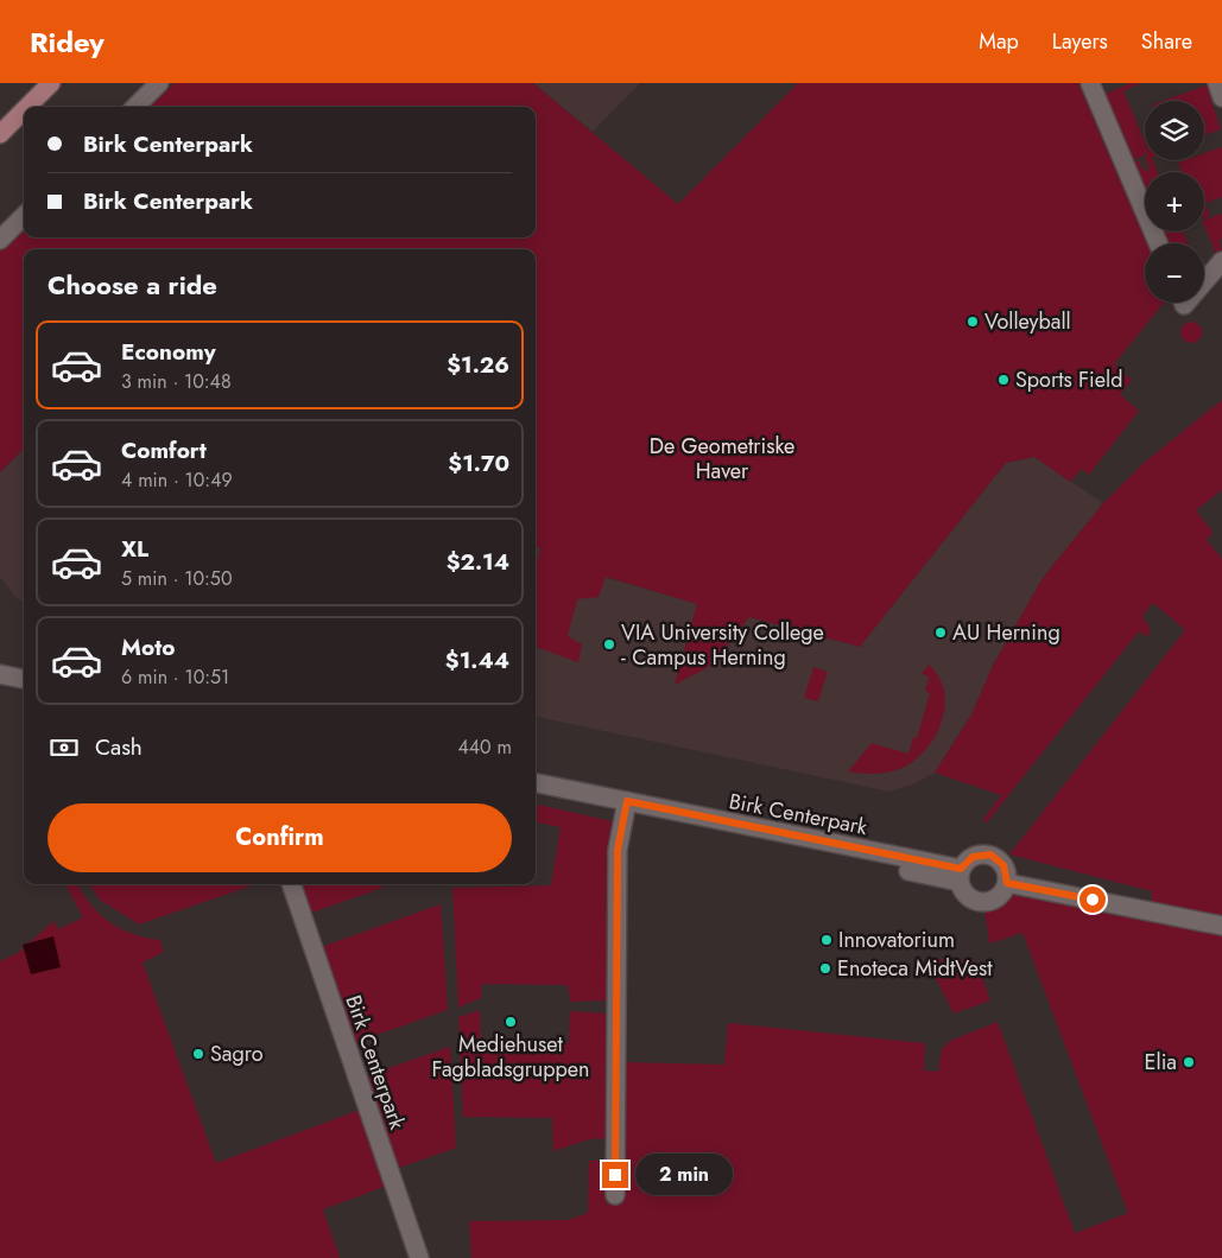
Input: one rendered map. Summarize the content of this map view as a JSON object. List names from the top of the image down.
{
  "streets": {
    "street": ["Birk Centerpark"]
  },
  "parks": ["De Geometriske Haver"],
  "places": [
    "Volleyball",
    "Sports Field",
    "AU Herning",
    "VIA University College - Campus Herning",
    "Innovatorium",
    "Enoteca MidtVest",
    "Mediehuset Fagbladsgruppen",
    "Sagro",
    "Elia"
  ],
  "page": {
    "header": "Ridey",
    "nav": ["Map", "Layers", "Share"],
    "map_buttons": ["+", "−"],
    "banner": ["Birk Centerpark", "Birk Centerpark"],
    "heading": "Choose a ride",
    "list": [
      {
        "name": "Economy",
        "note": "3 min · 10:48",
        "value": "$1.26"
      },
      {
        "name": "Comfort",
        "note": "4 min · 10:49",
        "value": "$1.70"
      },
      {
        "name": "XL",
        "note": "5 min · 10:50",
        "value": "$2.14"
      },
      {
        "name": "Moto",
        "note": "6 min · 10:51",
        "value": "$1.44"
      }
    ],
    "pay": ["Cash", "440 m"],
    "buttons": "Confirm",
    "bubble": "2 min"
  }
}
